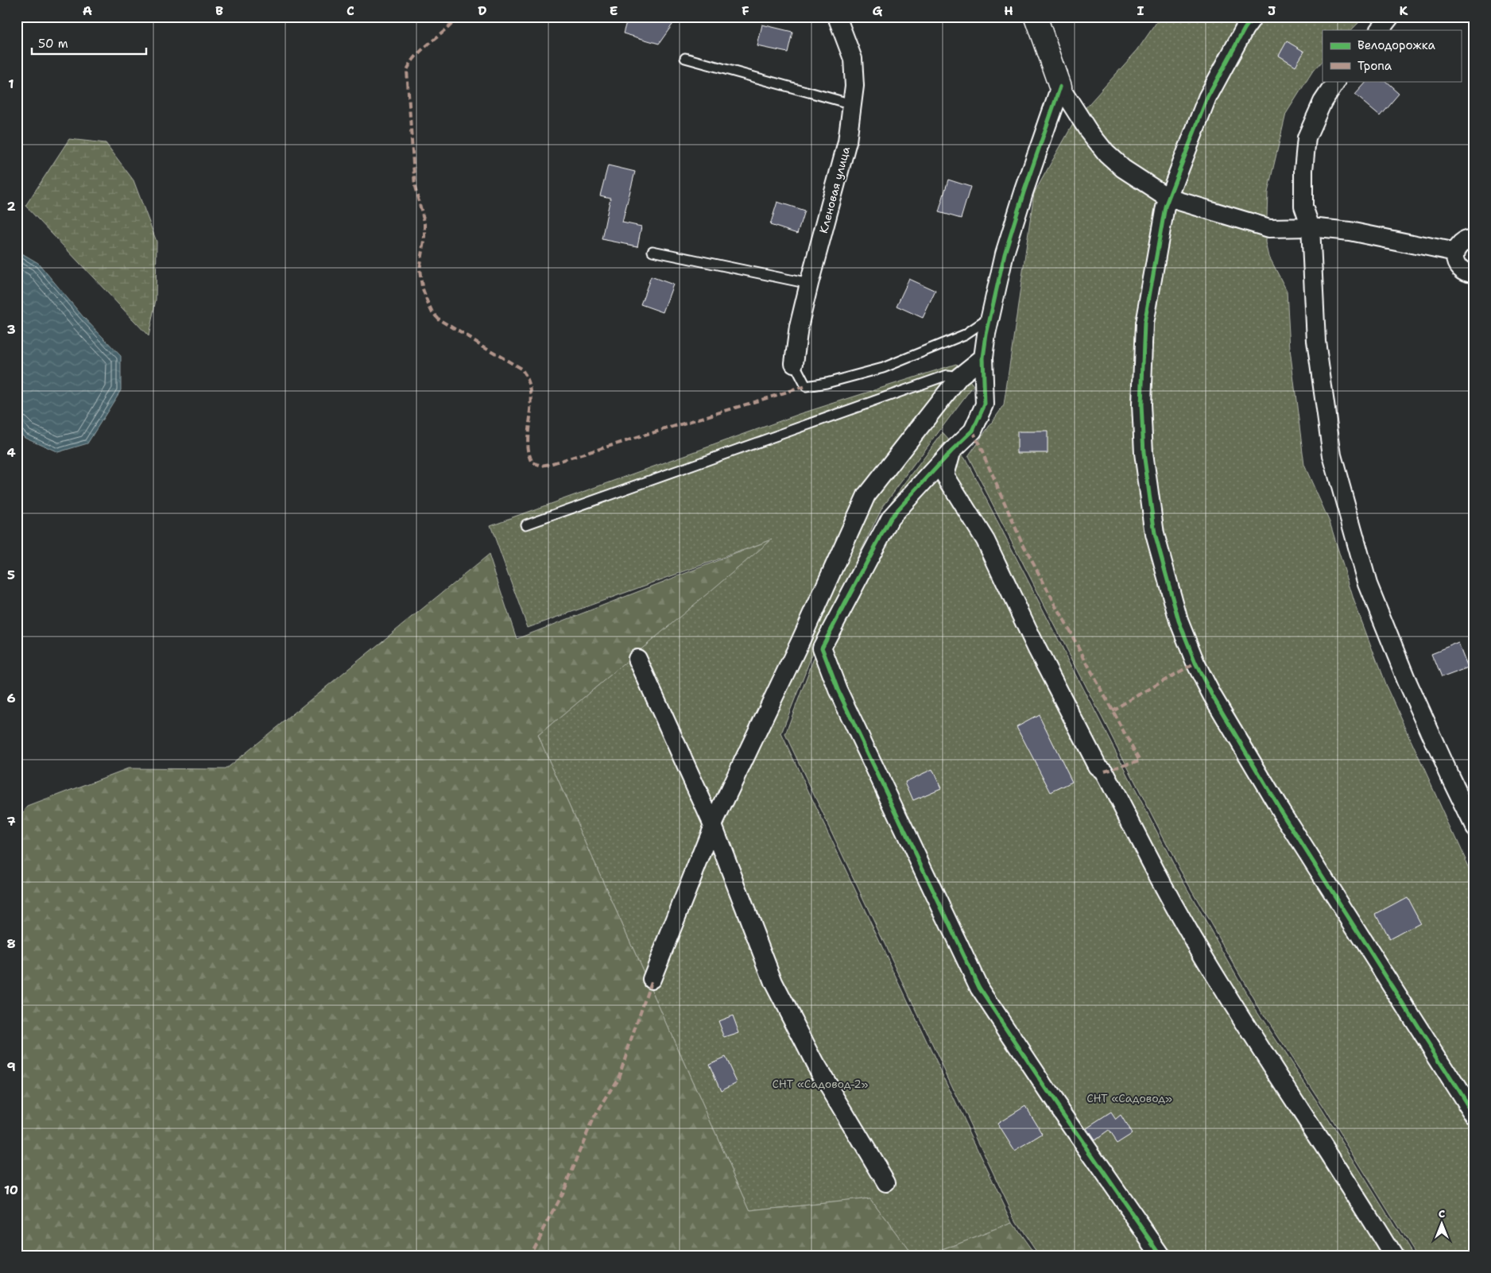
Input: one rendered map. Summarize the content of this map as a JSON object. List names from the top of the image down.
{
  "streets": {
    "street": ["Кленовая улица"]
  },
  "parks": ["СНТ «Садовод-2»", "СНТ «Садовод»"],
  "legend": ["Велодорожка", "Тропа"],
  "scale_bar": "50 m",
  "north": "top",
  "grid": {
    "columns": [
      "A",
      "B",
      "C",
      "D",
      "E",
      "F",
      "G",
      "H",
      "I",
      "J",
      "K"
    ],
    "rows": [
      "1",
      "2",
      "3",
      "4",
      "5",
      "6",
      "7",
      "8",
      "9",
      "10"
    ]
  }
}
